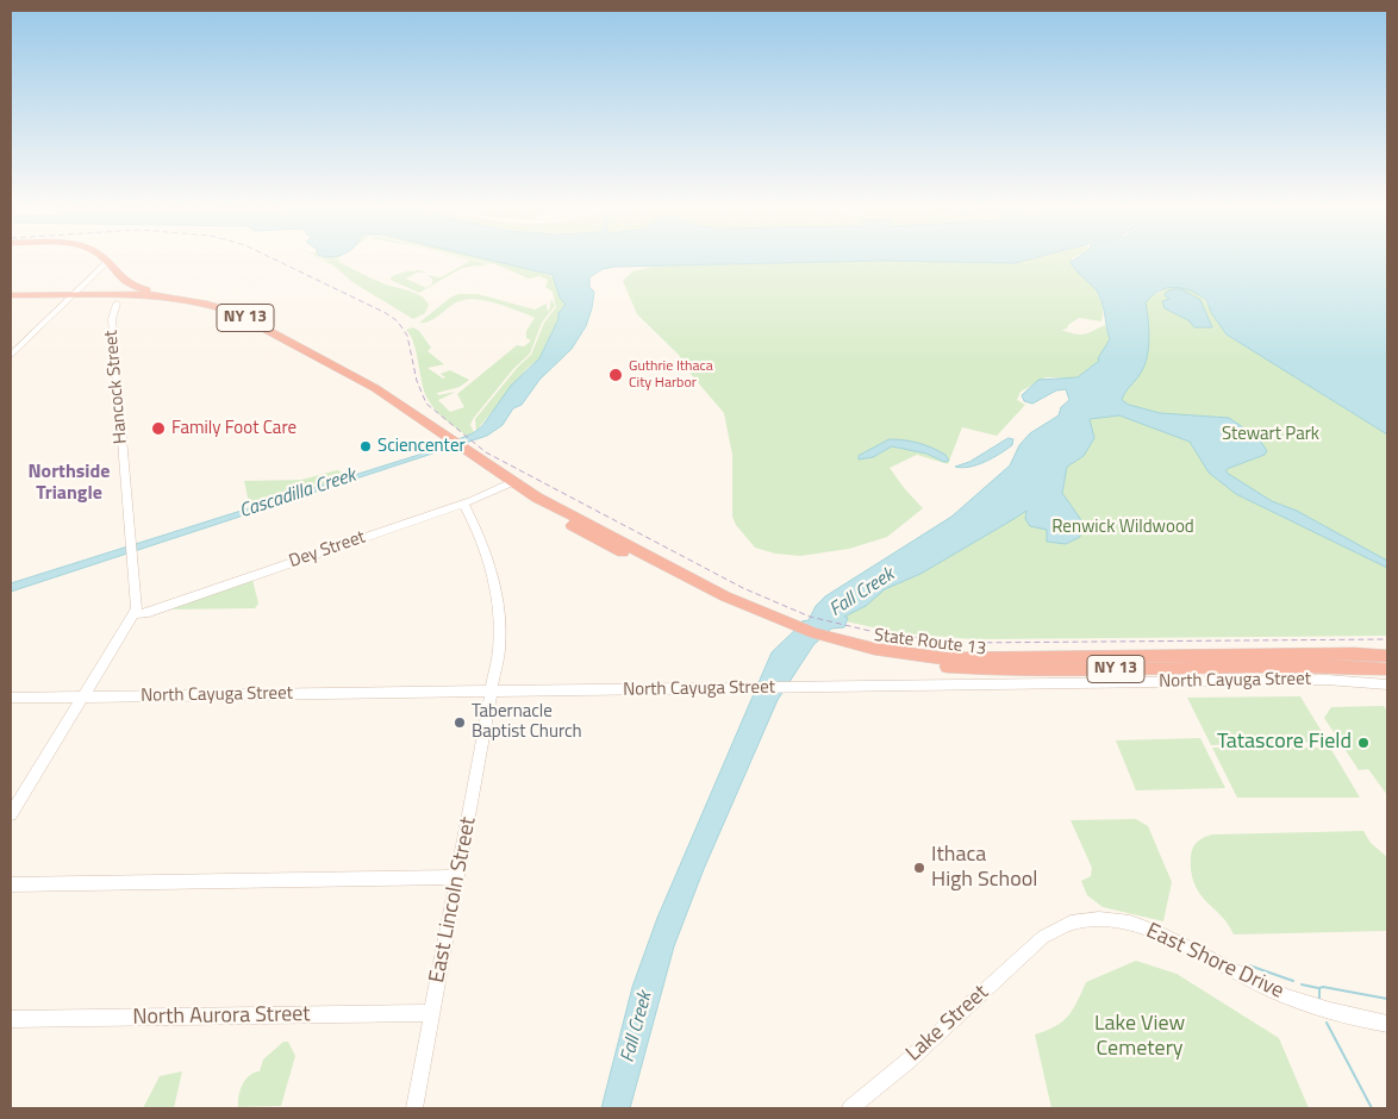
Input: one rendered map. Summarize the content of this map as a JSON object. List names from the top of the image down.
{
  "streets": {
    "highway": ["NY 13", "State Route 13"],
    "street": [
      "Hancock Street",
      "Dey Street",
      "North Cayuga Street",
      "East Lincoln Street",
      "East Shore Drive",
      "North Aurora Street",
      "Lake Street"
    ]
  },
  "crossings": [
    ["NY 13", "Hancock Street"],
    ["NY 13", "Dey Street"],
    ["NY 13", "State Route 13"],
    ["Hancock Street", "Dey Street"],
    ["Dey Street", "State Route 13"],
    ["Dey Street", "East Lincoln Street"],
    ["North Cayuga Street", "East Lincoln Street"],
    ["East Lincoln Street", "North Aurora Street"],
    ["East Shore Drive", "Lake Street"]
  ],
  "districts": ["Northside Triangle"],
  "water": ["Cascadilla Creek", "Fall Creek"],
  "parks": ["Stewart Park", "Renwick Wildwood", "Lake View Cemetery"],
  "places": [
    "Guthrie Ithaca City Harbor",
    "Family Foot Care",
    "Sciencenter",
    "Tabernacle Baptist Church",
    "Tatascore Field",
    "Ithaca High School"
  ]
}
